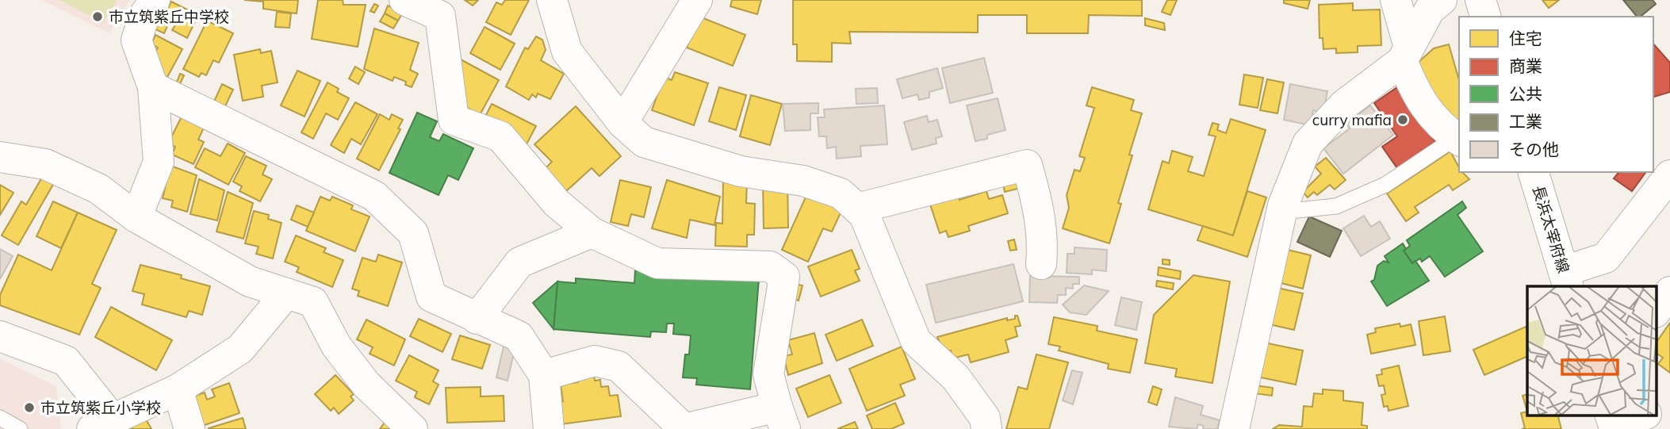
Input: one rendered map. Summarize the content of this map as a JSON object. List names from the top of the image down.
{
  "streets": {
    "street": ["長浜太宰府線"]
  },
  "places": ["市立筑紫丘中学校", "curry mafia", "市立筑紫丘小学校"],
  "legend": [
    "住宅",
    "商業",
    "公共",
    "工業",
    "その他"
  ]
}
